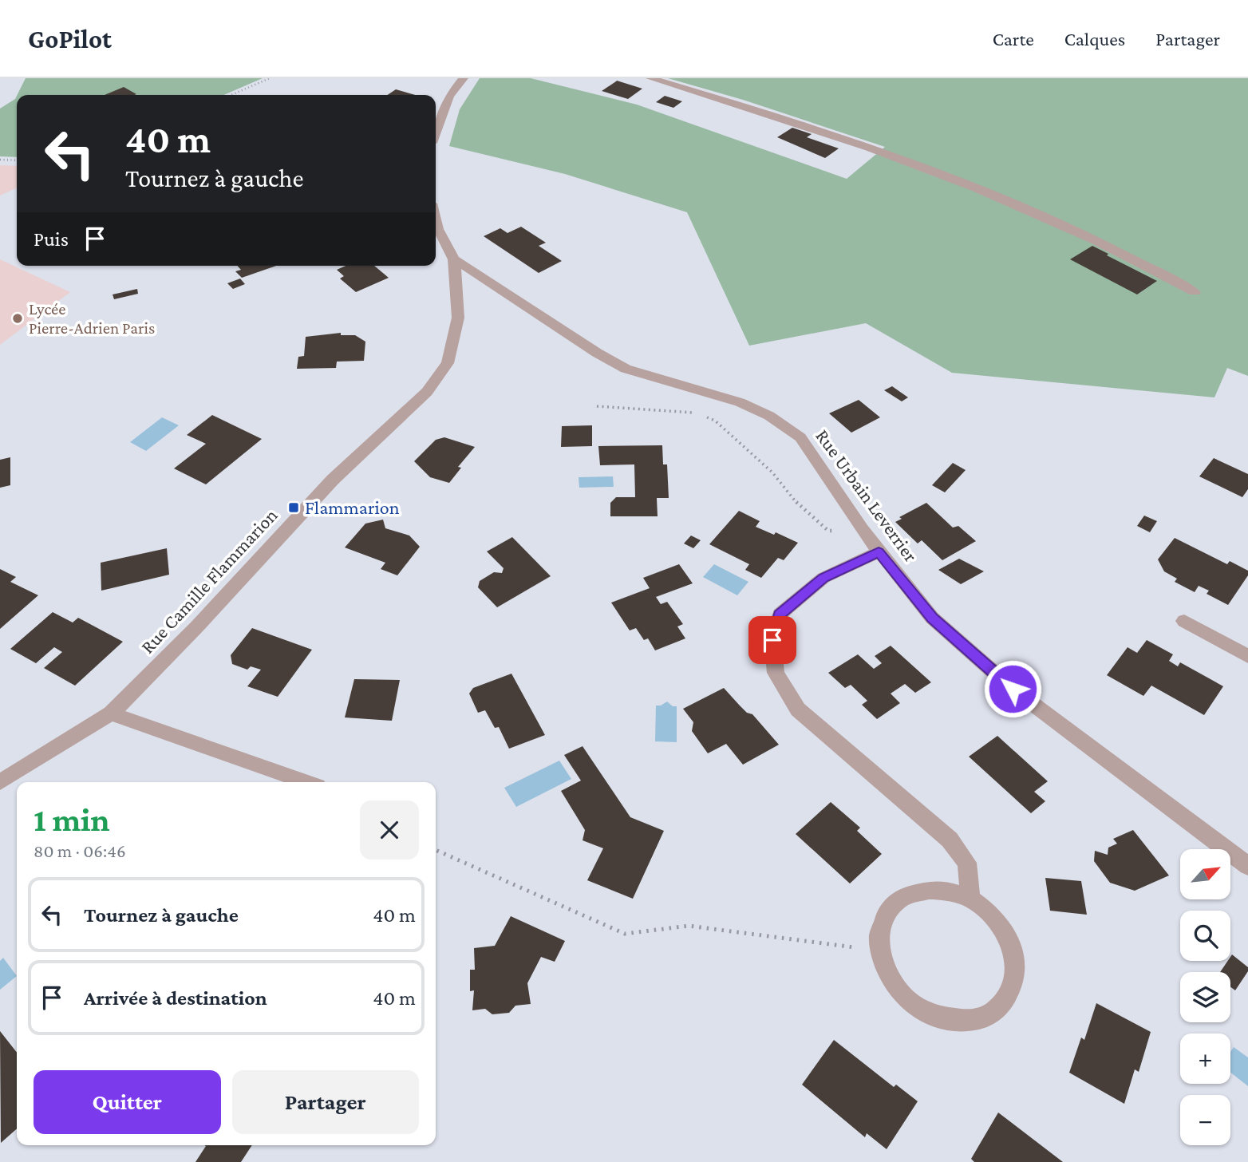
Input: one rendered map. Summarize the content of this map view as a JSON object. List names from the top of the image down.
{
  "streets": {
    "street": ["Rue Urbain Leverrier", "Rue Camille Flammarion"]
  },
  "crossings": [
    ["Rue Urbain Leverrier", "Rue Camille Flammarion"]
  ],
  "places": {
    "other": ["Lycée Pierre-Adrien Paris"],
    "transit": ["Flammarion"]
  },
  "north": "top right",
  "page": {
    "header": "GoPilot",
    "nav": ["Carte", "Calques", "Partager"],
    "turn": ["40 m", "Tournez à gauche"],
    "then": "Puis",
    "heading": ["1 min", "80 m · 06:46"],
    "map_buttons": ["+", "−"],
    "list": [
      {
        "name": "Tournez à gauche",
        "value": "40 m"
      },
      {
        "name": "Arrivée à destination",
        "value": "40 m"
      }
    ],
    "buttons": ["Quitter", "Partager"]
  }
}
